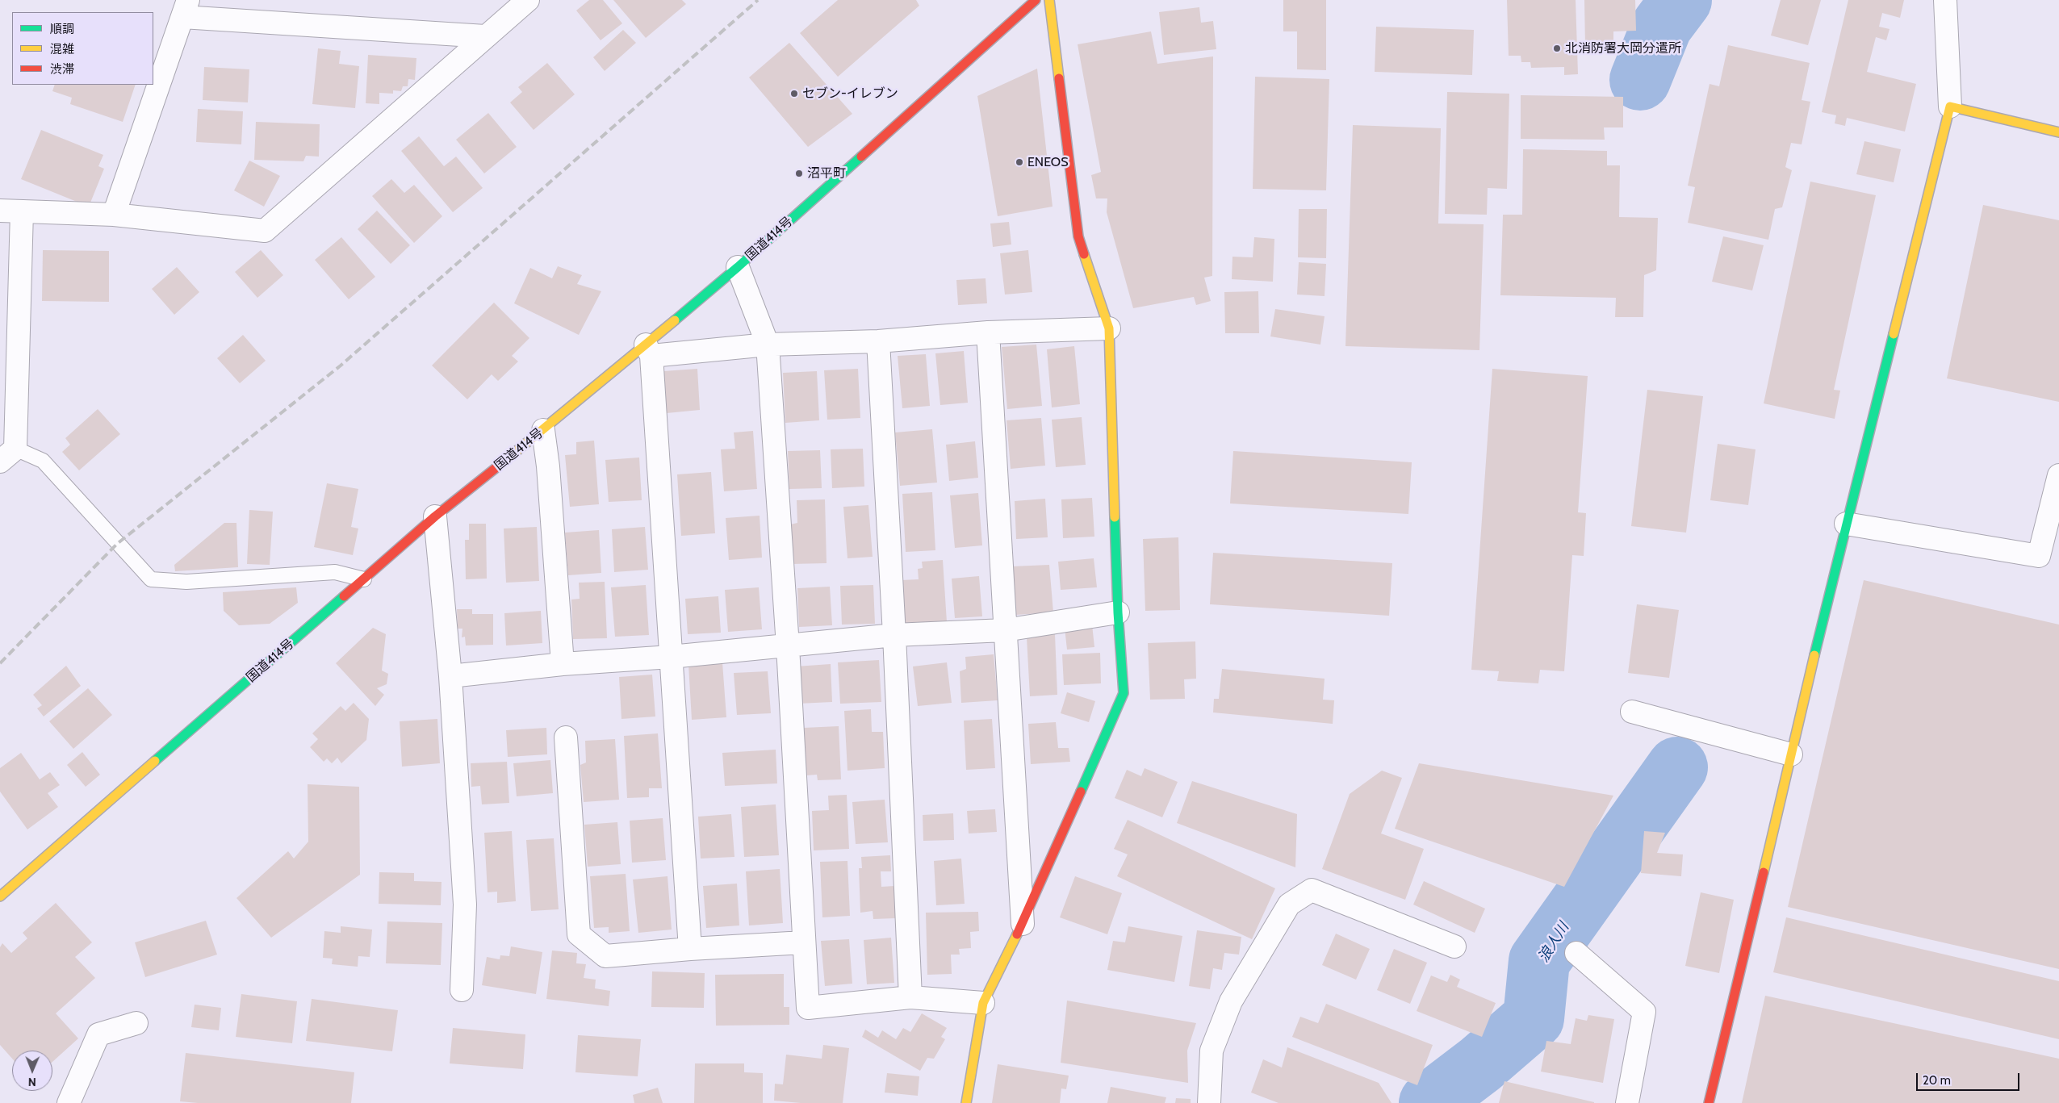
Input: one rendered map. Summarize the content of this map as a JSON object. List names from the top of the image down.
{
  "streets": {
    "main road": ["国道414号"]
  },
  "water": ["浪人川"],
  "places": [
    "北消防署大岡分遣所",
    "セブン-イレブン",
    "ENEOS",
    "沼平町"
  ],
  "legend": ["順調", "混雑", "渋滞"],
  "scale_bar": "20 m",
  "north": "bottom"
}
